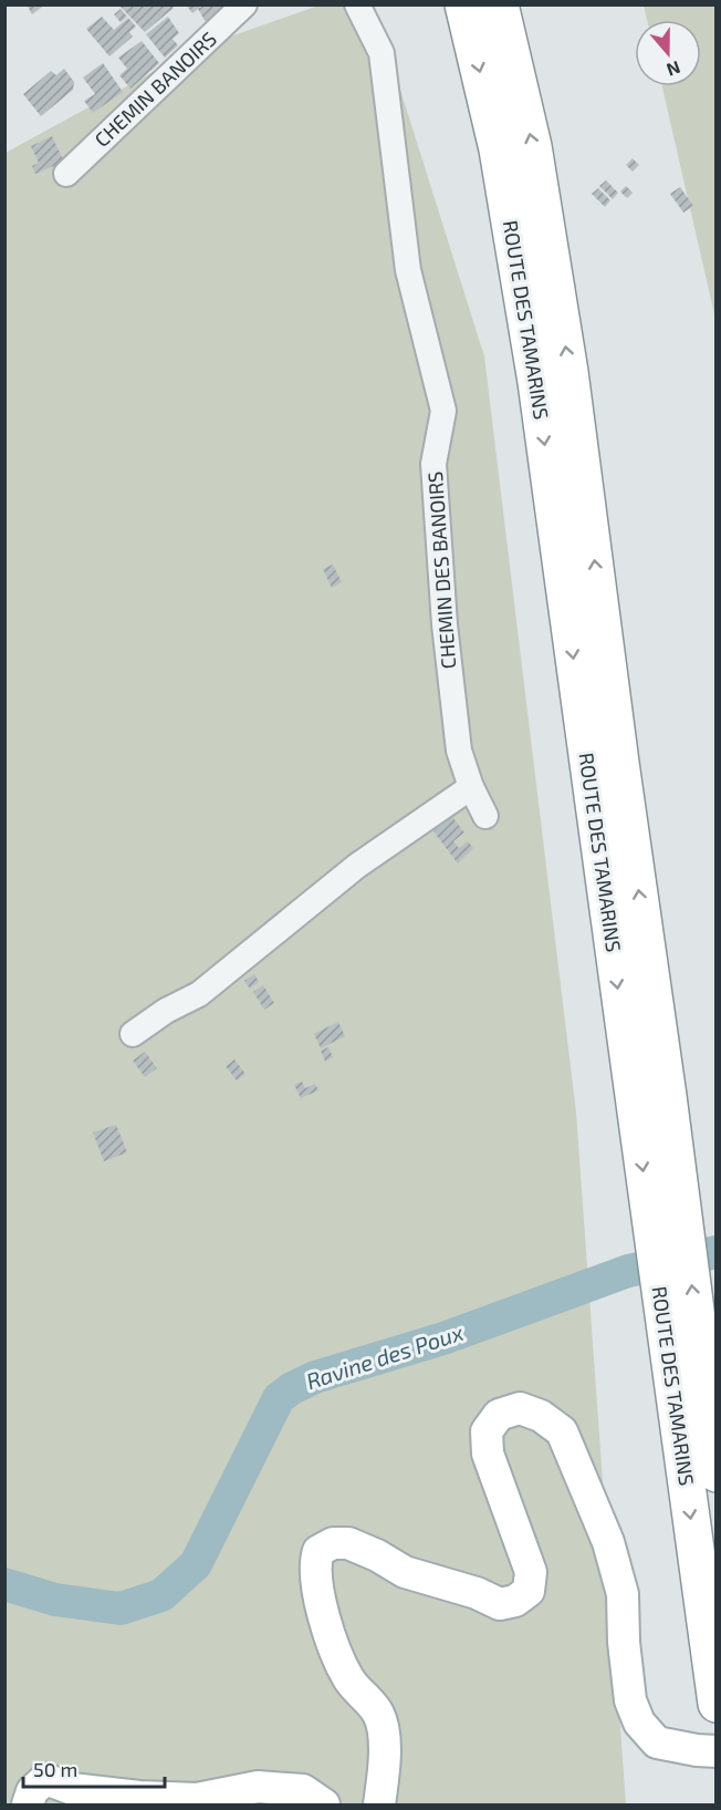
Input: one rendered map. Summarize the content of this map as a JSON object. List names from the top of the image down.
{
  "streets": {
    "highway": ["ROUTE DES TAMARINS"],
    "street": ["CHEMIN BANOIRS", "CHEMIN DES BANOIRS"]
  },
  "water": ["Ravine des Poux"],
  "scale_bar": "50 m",
  "north": "bottom"
}
